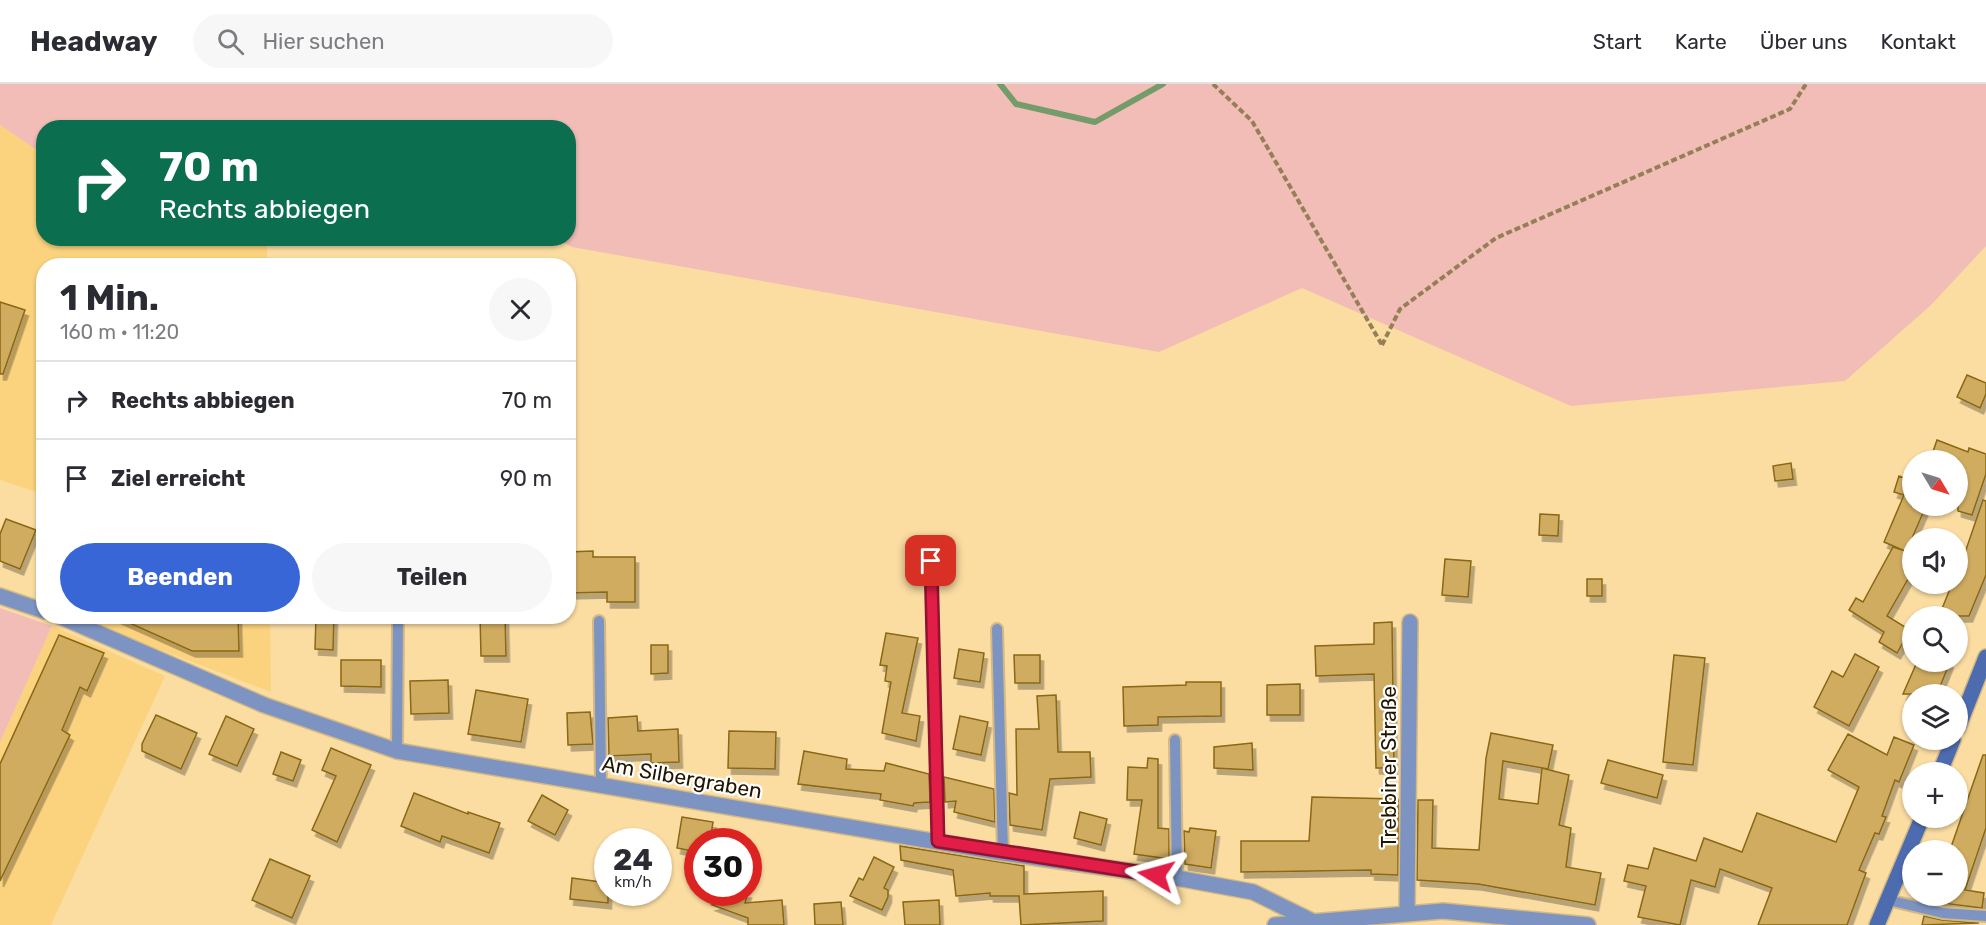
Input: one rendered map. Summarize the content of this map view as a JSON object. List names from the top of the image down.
{
  "streets": {
    "street": ["Trebbiner Straße", "Am Silbergraben"]
  },
  "north": "bottom right",
  "page": {
    "header": "Headway",
    "search": "Hier suchen",
    "nav": [
      "Start",
      "Karte",
      "Über uns",
      "Kontakt"
    ],
    "turn": ["70 m", "Rechts abbiegen"],
    "heading": ["1 Min.", "160 m · 11:20"],
    "list": [
      {
        "name": "Rechts abbiegen",
        "value": "70 m"
      },
      {
        "name": "Ziel erreicht",
        "value": "90 m"
      }
    ],
    "map_buttons": ["+", "−"],
    "buttons": ["Beenden", "Teilen"],
    "speed": "24 km/h",
    "limit": "30"
  }
}
